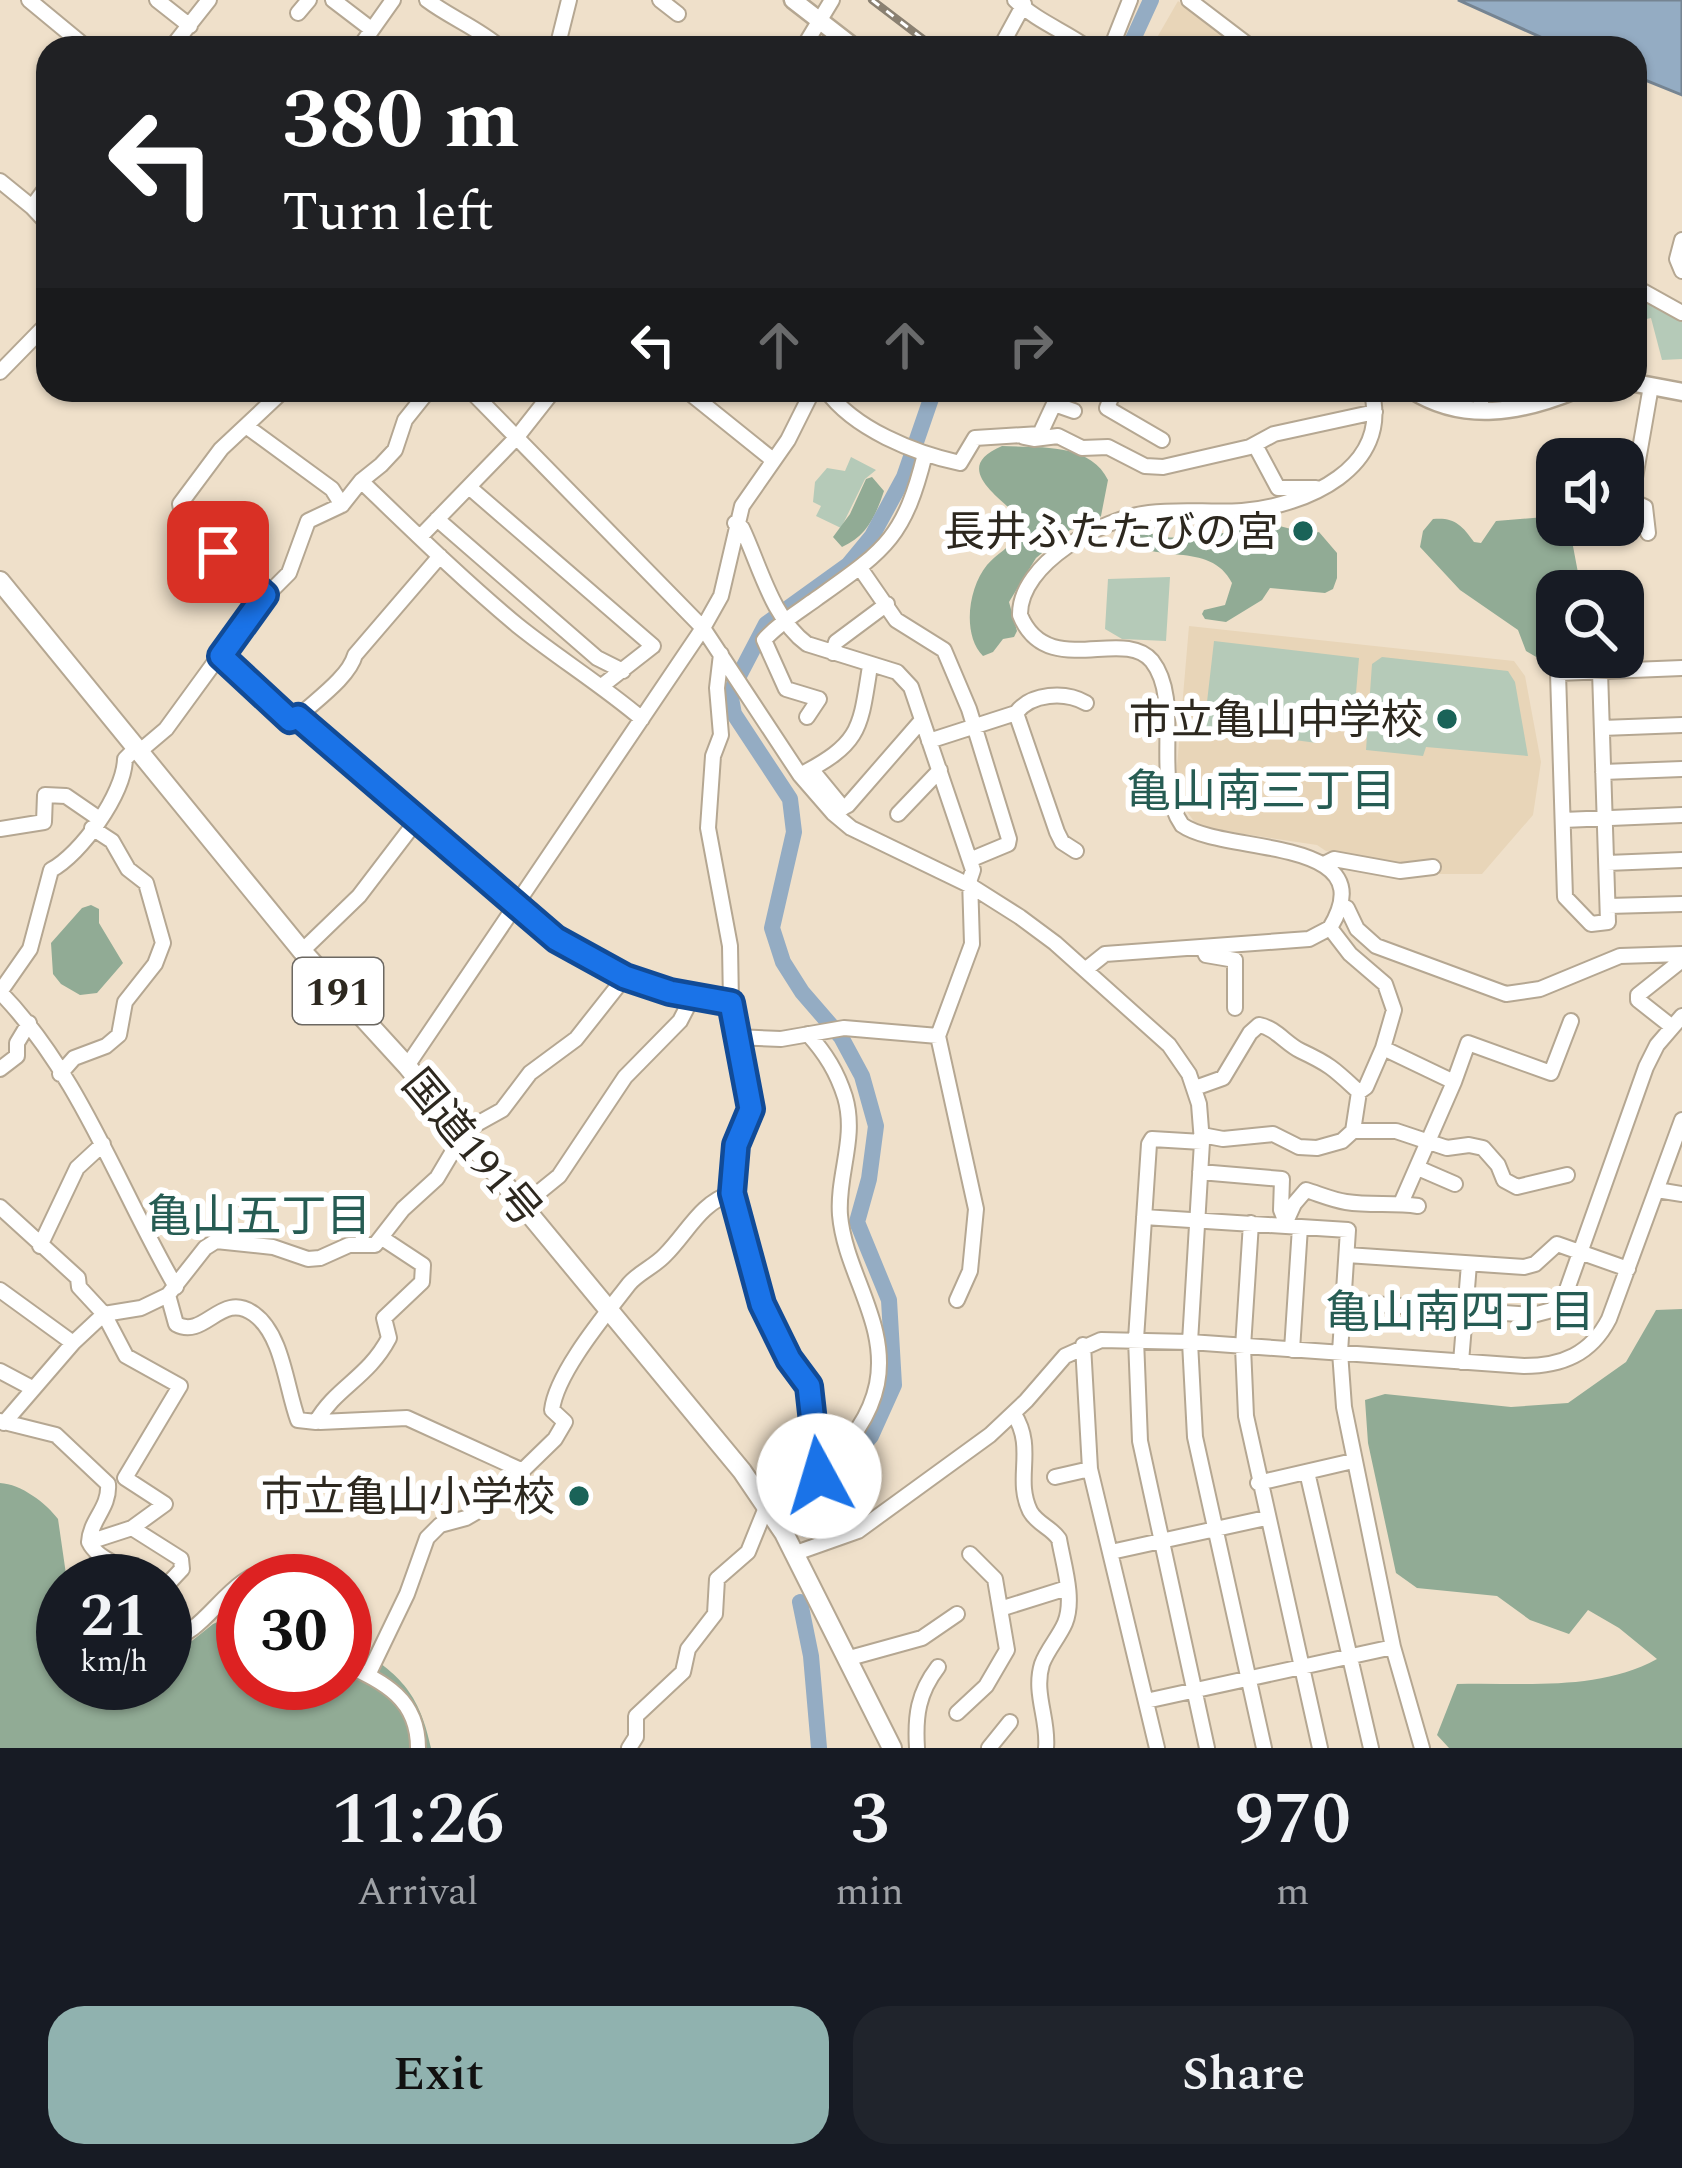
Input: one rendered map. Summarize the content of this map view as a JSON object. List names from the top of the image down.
{
  "streets": {
    "highway": ["191", "国道191号"]
  },
  "districts": ["亀山南三丁目", "亀山五丁目", "亀山南四丁目"],
  "places": ["長井ふたたびの宮", "市立亀山中学校", "市立亀山小学校"],
  "page": {
    "turn": ["380 m", "Turn left"],
    "speed": "21 km/h",
    "limit": "30",
    "eta": [
      "11:26",
      "Arrival",
      "3",
      "min",
      "970",
      "m"
    ],
    "buttons": ["Exit", "Share"]
  }
}
